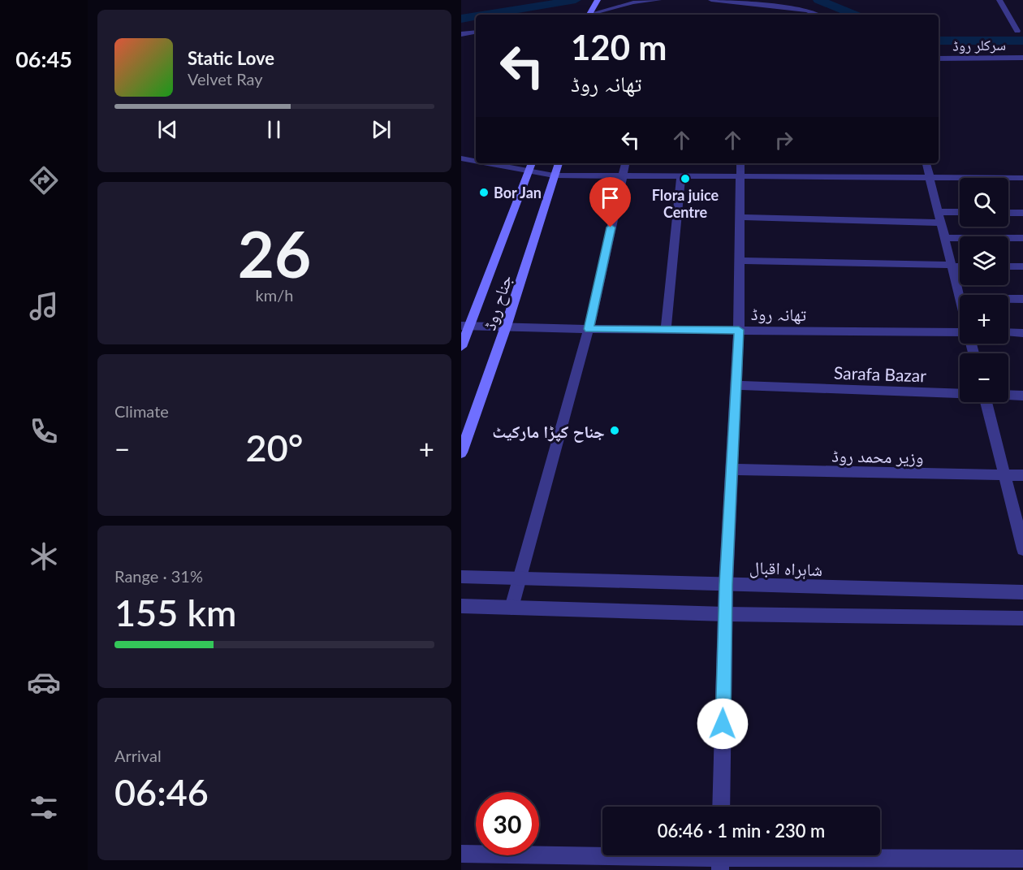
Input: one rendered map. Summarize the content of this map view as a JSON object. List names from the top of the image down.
{
  "streets": {
    "main road": ["جناح روڈ"],
    "street": [
      "سرکلر روڈ",
      "تھانہ روڈ",
      "Sarafa Bazar",
      "وزیر محمد روڈ",
      "شاہراہ اقبال"
    ]
  },
  "crossings": [
    ["جناح روڈ", "تھانہ روڈ"]
  ],
  "places": ["Flora juice Centre", "Bor Jan", "جناح کپڑا مارکیٹ"],
  "page": {
    "tabs": "06:45",
    "turn": ["120 m", "تھانہ روڈ"],
    "song": ["Static Love", "Velvet Ray"],
    "map_buttons": ["+", "−"],
    "tile": [
      ["26", "km/h"],
      "Climate",
      ["Range · 31%", "155 km"],
      ["Arrival", "06:46"]
    ],
    "heat": ["−", "20°", "+"],
    "limit": "30",
    "trip": "06:46 · 1 min · 230 m"
  }
}
